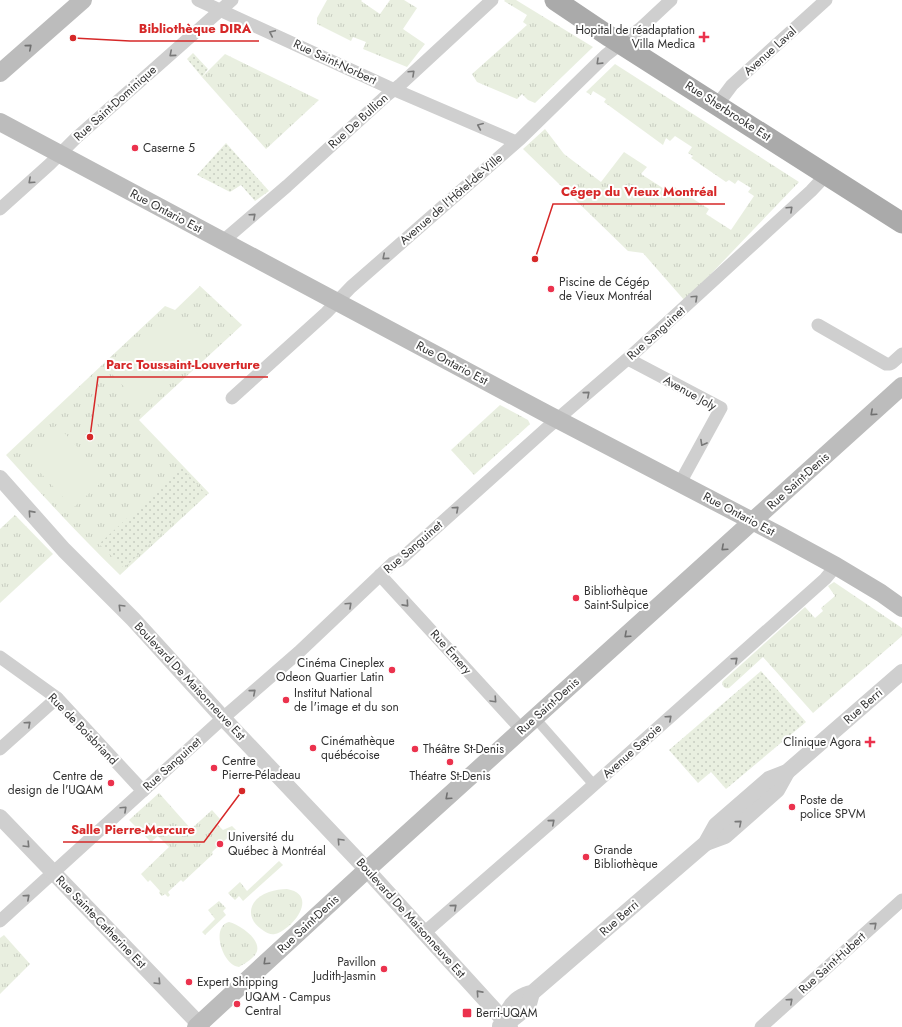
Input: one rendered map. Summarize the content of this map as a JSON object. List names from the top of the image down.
{
  "streets": {
    "main road": ["Rue Sherbrooke Est", "Rue Ontario Est", "Rue Saint-Denis"],
    "street": [
      "Avenue Laval",
      "Rue Saint-Norbert",
      "Rue Saint-Dominique",
      "Rue De Bullion",
      "Avenue de l'Hôtel-de-Ville",
      "Rue Sanguinet",
      "Avenue Joly",
      "Rue Émery",
      "Boulevard De Maisonneuve Est",
      "Rue Berri",
      "Rue de Boisbriand",
      "Avenue Savoie",
      "Rue Sainte-Catherine Est",
      "Rue Saint-Hubert"
    ]
  },
  "crossings": [
    ["Avenue Laval", "Rue Sherbrooke Est"],
    ["Rue Saint-Norbert", "Rue Saint-Dominique"],
    ["Rue Saint-Norbert", "Rue De Bullion"],
    ["Rue Saint-Norbert", "Avenue de l'Hôtel-de-Ville"],
    ["Rue Saint-Dominique", "Rue Ontario Est"],
    ["Rue Sherbrooke Est", "Avenue de l'Hôtel-de-Ville"],
    ["Rue Sherbrooke Est", "Rue Sanguinet"],
    ["Rue De Bullion", "Rue Ontario Est"],
    ["Avenue de l'Hôtel-de-Ville", "Rue Ontario Est"],
    ["Rue Ontario Est", "Rue Sanguinet"],
    ["Rue Ontario Est", "Avenue Joly"],
    ["Rue Ontario Est", "Rue Saint-Denis"],
    ["Rue Ontario Est", "Avenue Savoie"],
    ["Rue Sanguinet", "Avenue Joly"],
    ["Rue Sanguinet", "Rue Émery"],
    ["Rue Sanguinet", "Boulevard De Maisonneuve Est"],
    ["Rue Sanguinet", "Rue de Boisbriand"],
    ["Rue Sanguinet", "Rue Sainte-Catherine Est"],
    ["Rue Saint-Denis", "Rue Émery"],
    ["Rue Saint-Denis", "Boulevard De Maisonneuve Est"],
    ["Rue Saint-Denis", "Rue Sainte-Catherine Est"],
    ["Boulevard De Maisonneuve Est", "Rue Berri"],
    ["Boulevard De Maisonneuve Est", "Avenue Savoie"]
  ],
  "one_way": [
    "Rue Saint-Norbert",
    "Rue Saint-Dominique",
    "Rue De Bullion",
    "Avenue de l'Hôtel-de-Ville",
    "Rue Sanguinet",
    "Rue Saint-Denis",
    "Rue Émery",
    "Boulevard De Maisonneuve Est",
    "Avenue Savoie",
    "Rue Sainte-Catherine Est",
    "Rue Saint-Hubert"
  ],
  "places": {
    "health": ["Hopital de réadaptation Villa Medica", "Clinique Agora"],
    "other": [
      "Bibliothèque DIRA",
      "Caserne 5",
      "Cégep du Vieux Montréal",
      "Piscine de Cégép de Vieux Montréal",
      "Parc Toussaint-Louverture",
      "Bibliothèque Saint-Sulpice",
      "Cinéma Cineplex Odeon Quartier Latin",
      "Institut National de l'image et du son",
      "Cinémathèque québécoise",
      "Théâtre St-Denis",
      "Théatre St-Denis",
      "Centre Pierre-Péladeau",
      "Centre de design de l'UQAM",
      "Salle Pierre-Mercure",
      "Poste de police SPVM",
      "Université du Québec à Montréal",
      "Grande Bibliothèque",
      "Pavillon Judith-Jasmin",
      "Expert Shipping",
      "UQAM - Campus Central"
    ],
    "transit": ["Berri-UQAM"]
  }
}
